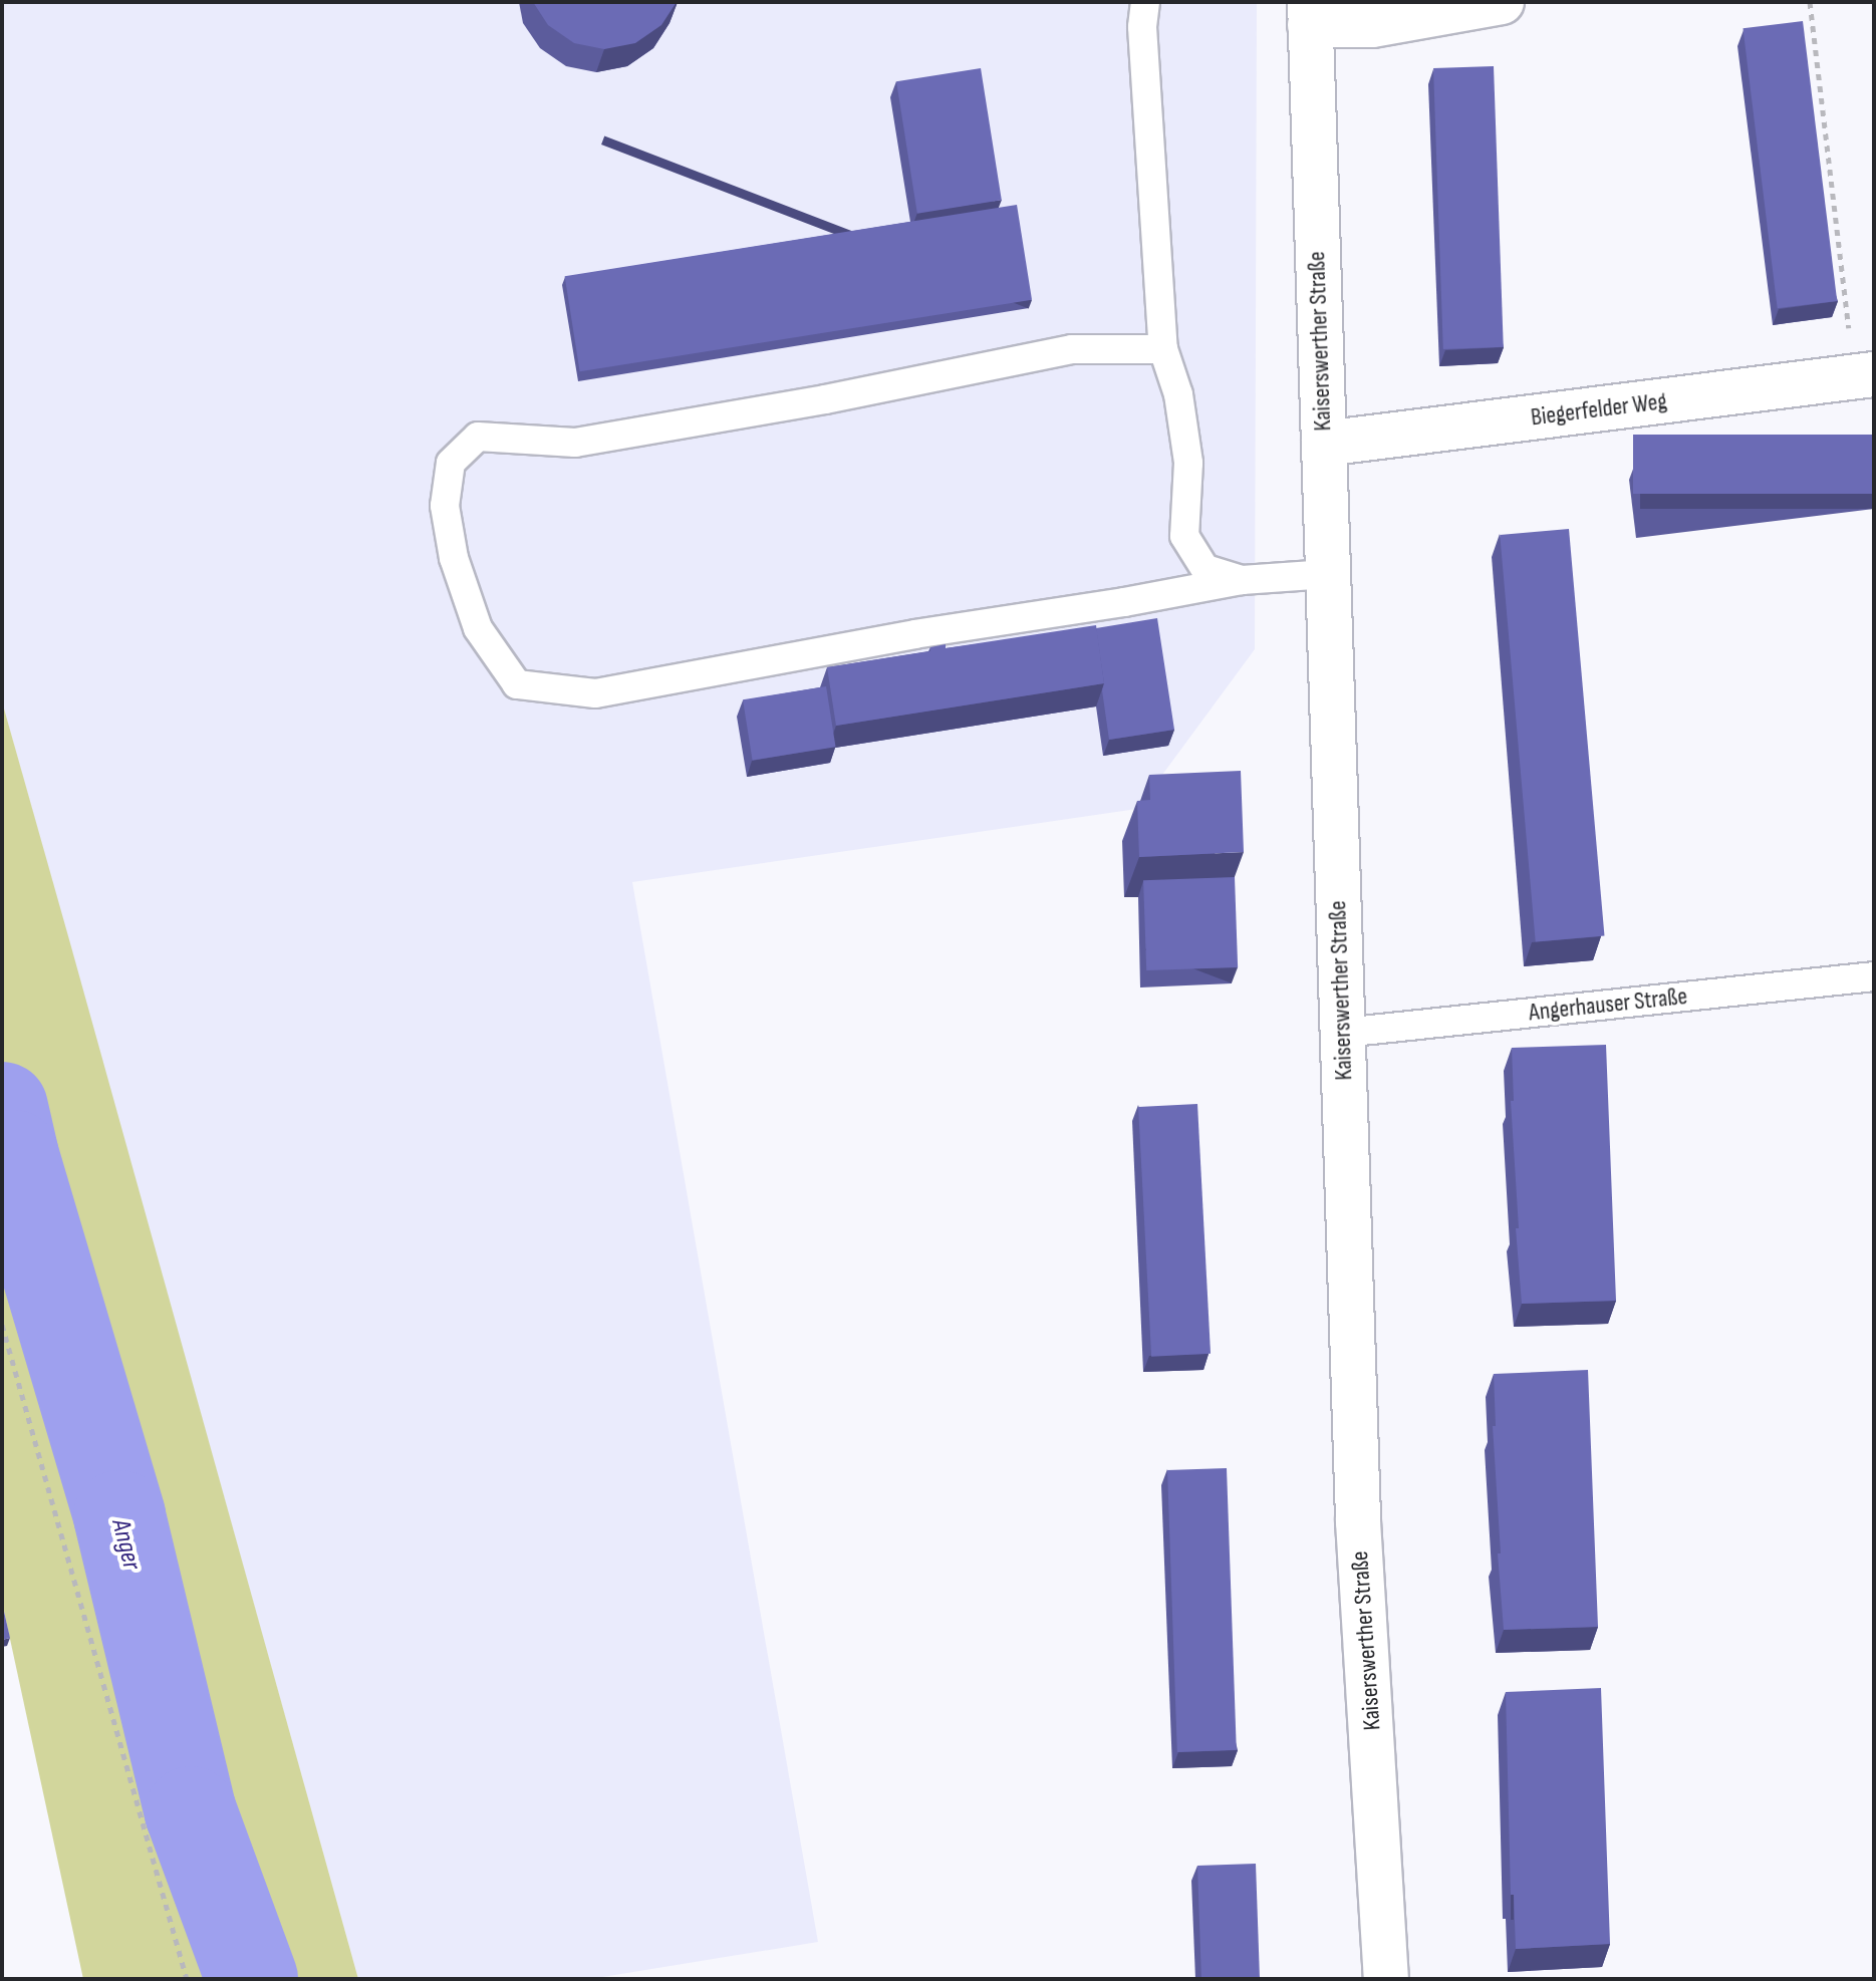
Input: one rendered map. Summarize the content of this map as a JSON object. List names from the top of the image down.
{
  "streets": {
    "street": ["Kaiserswerther Straße", "Biegerfelder Weg"],
    "lane": ["Angerhauser Straße"]
  },
  "crossings": [
    ["Kaiserswerther Straße", "Biegerfelder Weg"],
    ["Kaiserswerther Straße", "Angerhauser Straße"]
  ],
  "water": ["Anger"]
}
